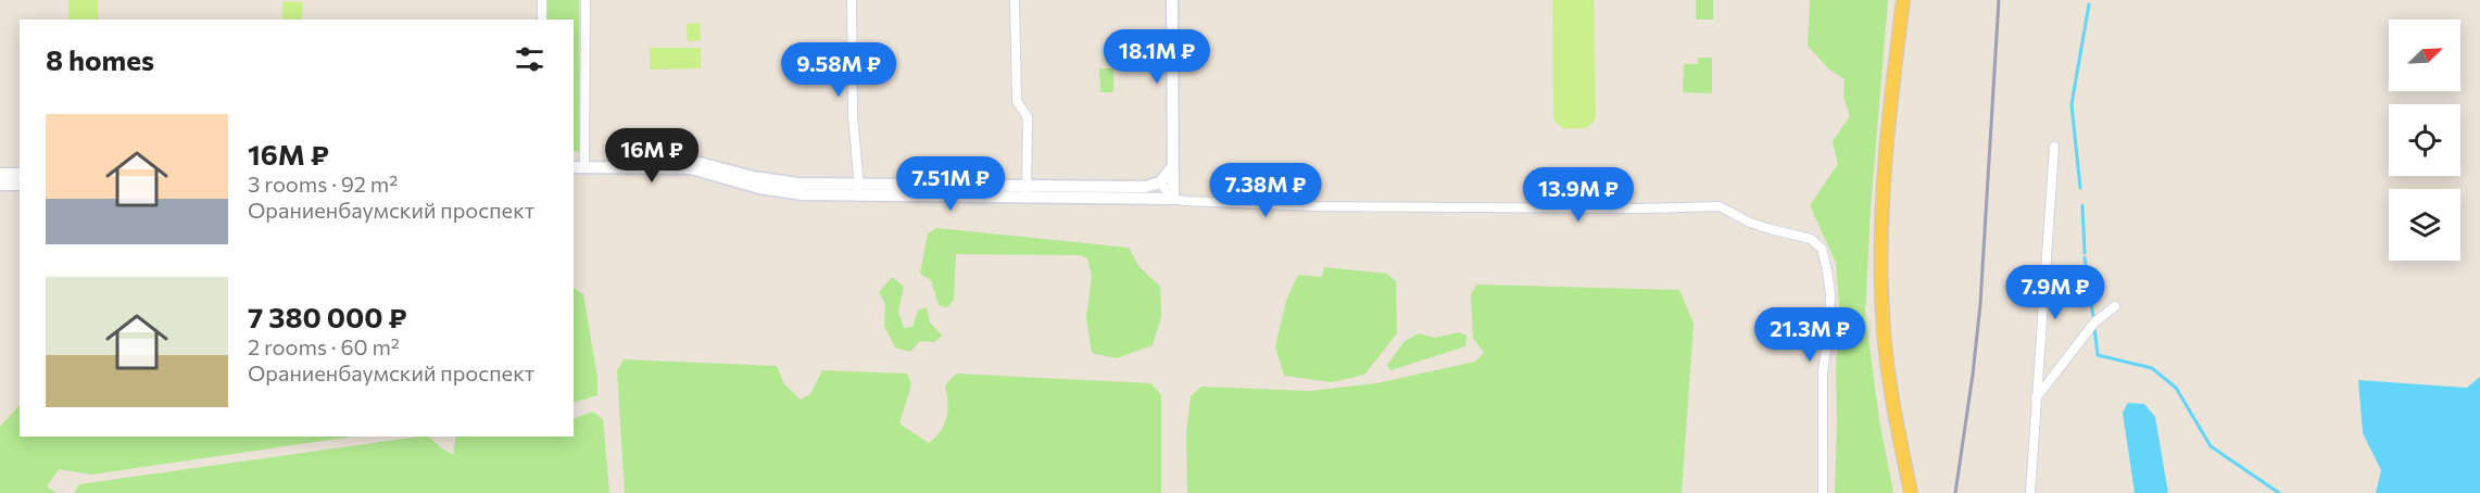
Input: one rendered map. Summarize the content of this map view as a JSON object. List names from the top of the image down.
{
  "north": "top right",
  "page": {
    "heading": "8 homes",
    "price": [
      "18.1M ₽",
      "9.58M ₽",
      "16M ₽",
      "7.51M ₽",
      "7.38M ₽",
      "13.9M ₽",
      "7.9M ₽",
      "21.3M ₽"
    ],
    "list": [
      {
        "name": "16M ₽",
        "note": "3 rooms · 92 m² · Ораниенбаумский проспект"
      },
      {
        "name": "7 380 000 ₽",
        "note": "2 rooms · 60 m² · Ораниенбаумский проспект"
      }
    ]
  }
}
